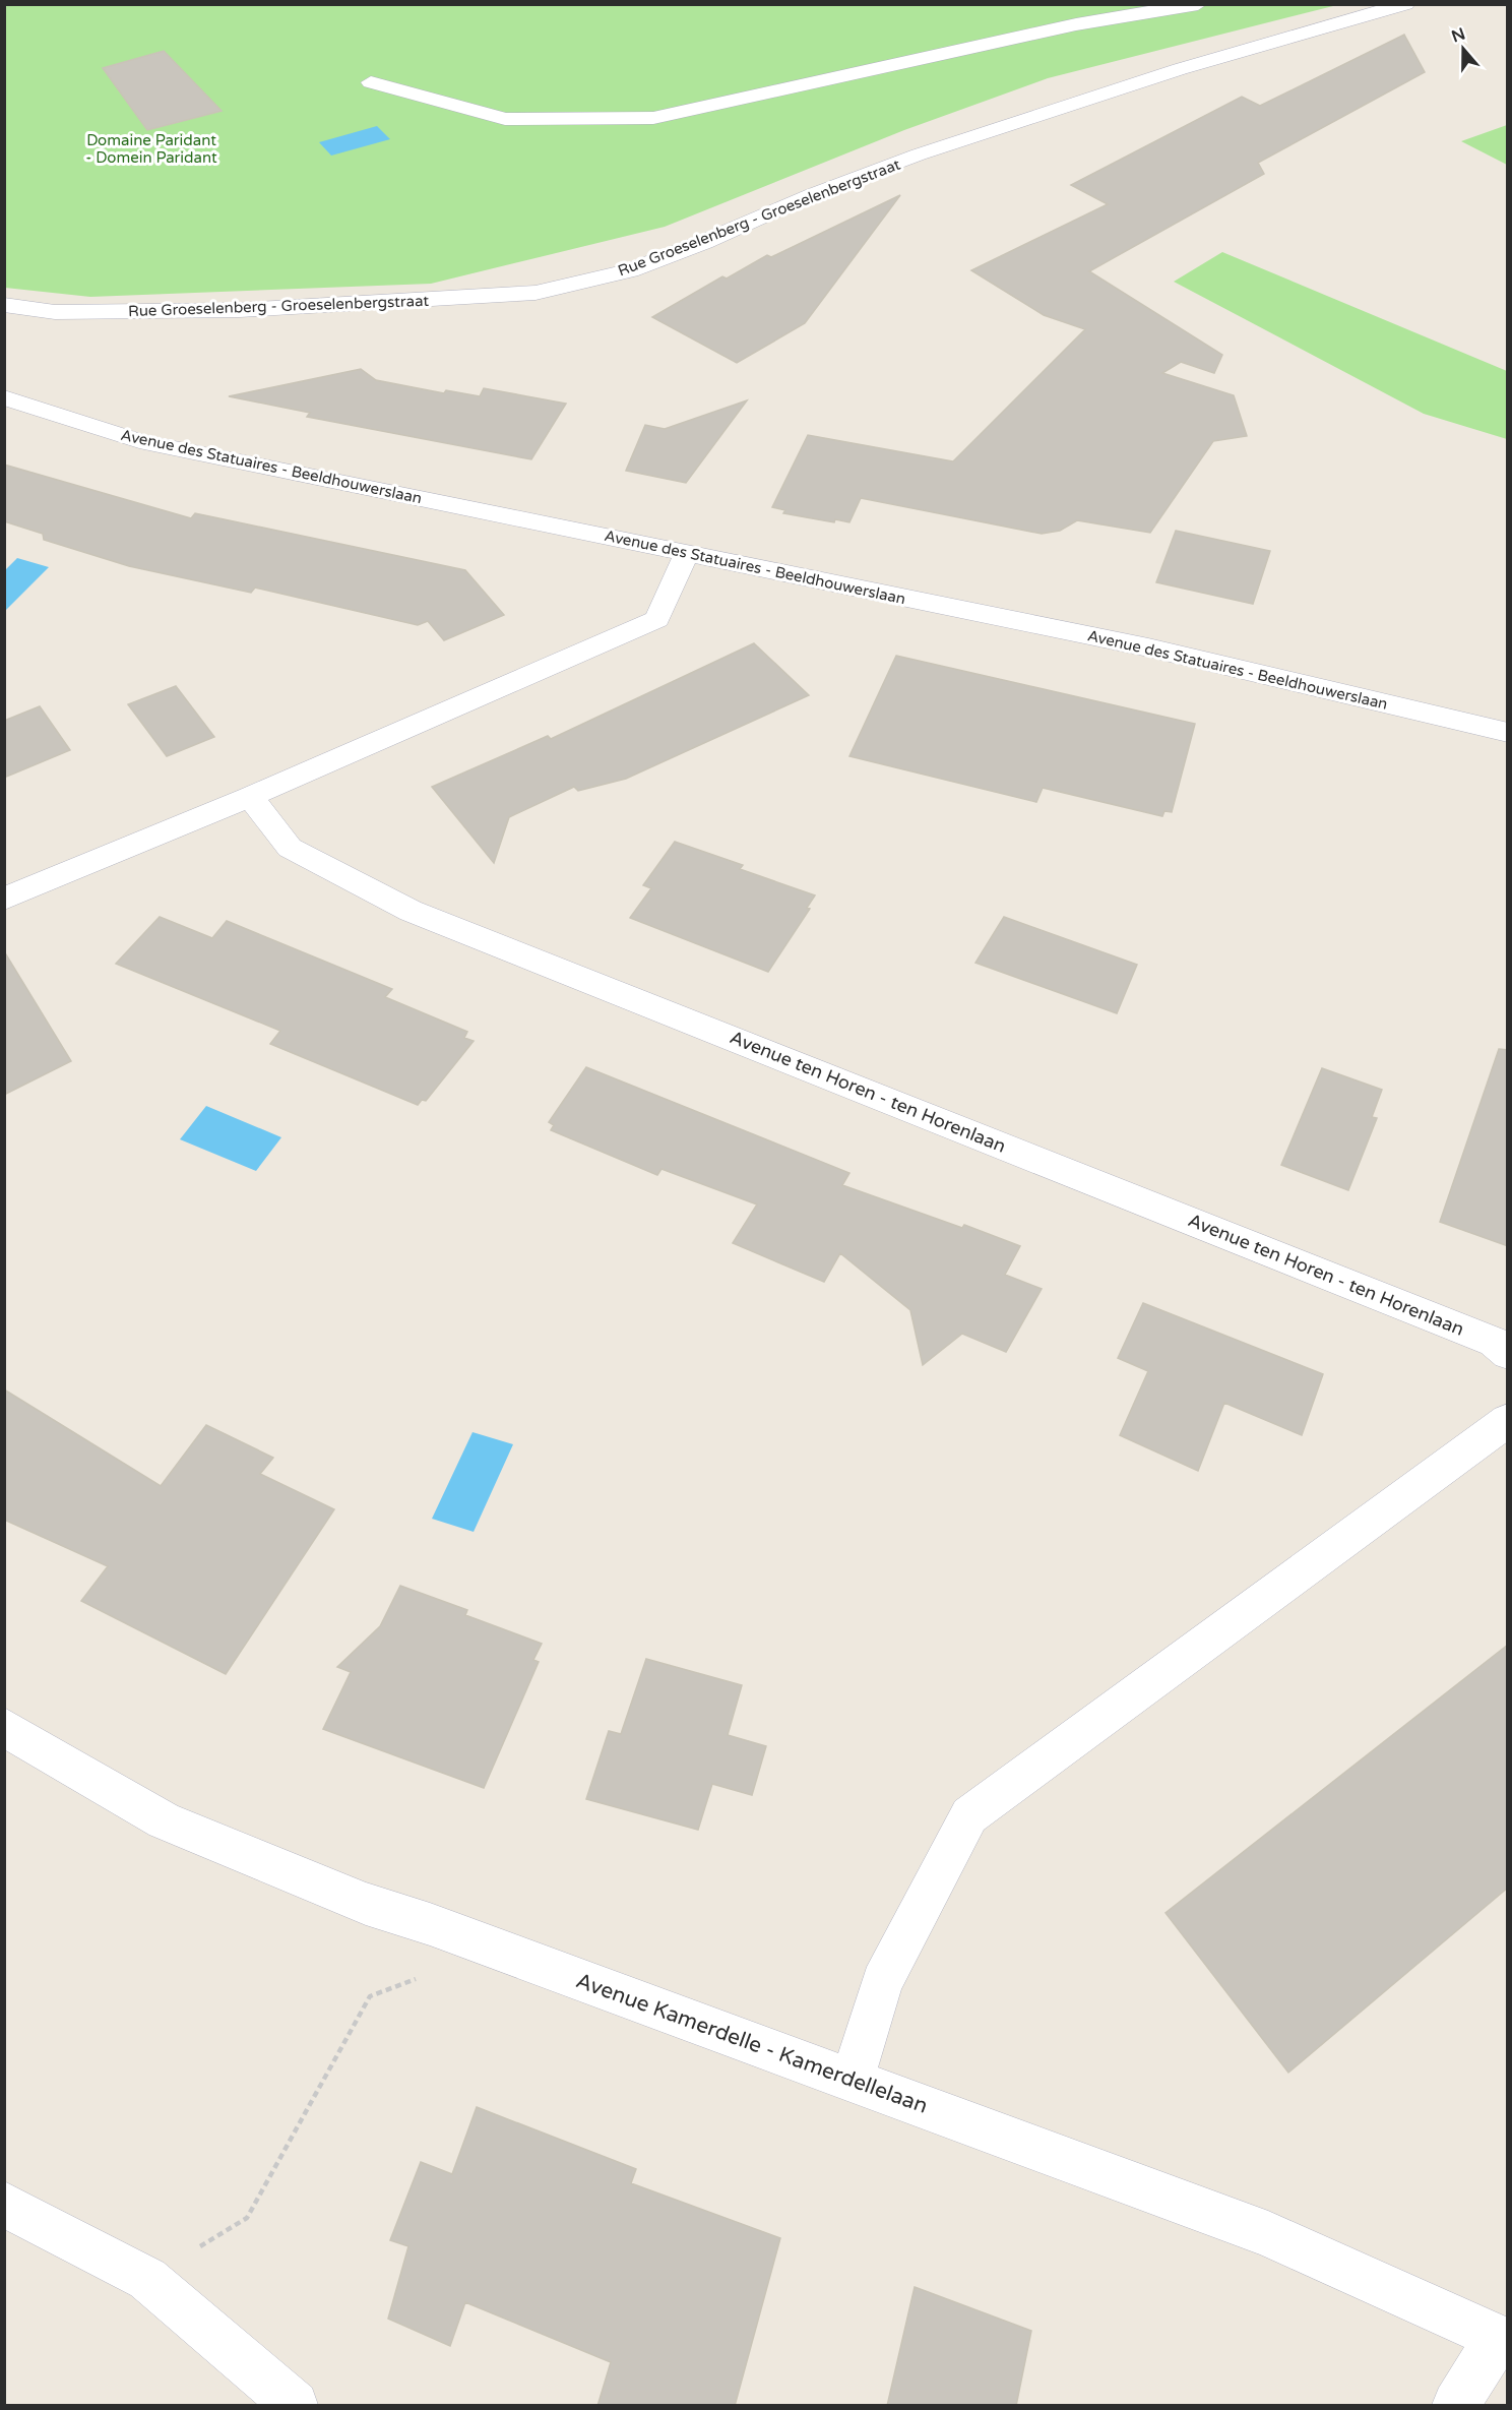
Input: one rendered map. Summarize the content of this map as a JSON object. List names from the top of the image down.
{
  "streets": {
    "street": [
      "Rue Groeselenberg - Groeselenbergstraat",
      "Avenue des Statuaires - Beeldhouwerslaan",
      "Avenue ten Horen - ten Horenlaan",
      "Avenue Kamerdelle - Kamerdellelaan"
    ]
  },
  "parks": ["Domaine Paridant - Domein Paridant"],
  "north": "top"
}
